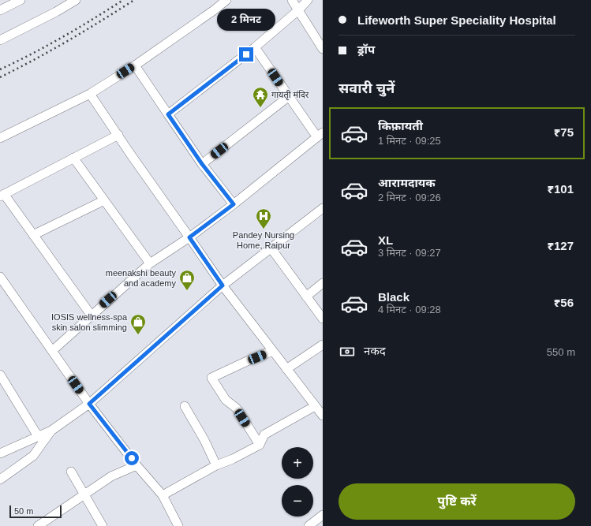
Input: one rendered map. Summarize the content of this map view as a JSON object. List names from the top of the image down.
{
  "places": {
    "temple": ["गायतृी मंदिर"],
    "hospital": ["Pandey Nursing Home, Raipur"],
    "shop": ["meenakshi beauty and academy", "IOSIS wellness-spa skin salon slimming"]
  },
  "scale_bar": "50 m",
  "page": {
    "banner": ["Lifeworth Super Speciality Hospital", "ड्रॉप"],
    "bubble": "2 मिनट",
    "heading": "सवारी चुनें",
    "list": [
      {
        "name": "किफ़ायती",
        "note": "1 मिनट · 09:25",
        "value": "₹75"
      },
      {
        "name": "आरामदायक",
        "note": "2 मिनट · 09:26",
        "value": "₹101"
      },
      {
        "name": "XL",
        "note": "3 मिनट · 09:27",
        "value": "₹127"
      },
      {
        "name": "Black",
        "note": "4 मिनट · 09:28",
        "value": "₹56"
      }
    ],
    "pay": ["नकद", "550 m"],
    "map_buttons": ["+", "−"],
    "buttons": "पुष्टि करें",
    "scale": "50 m"
  }
}
